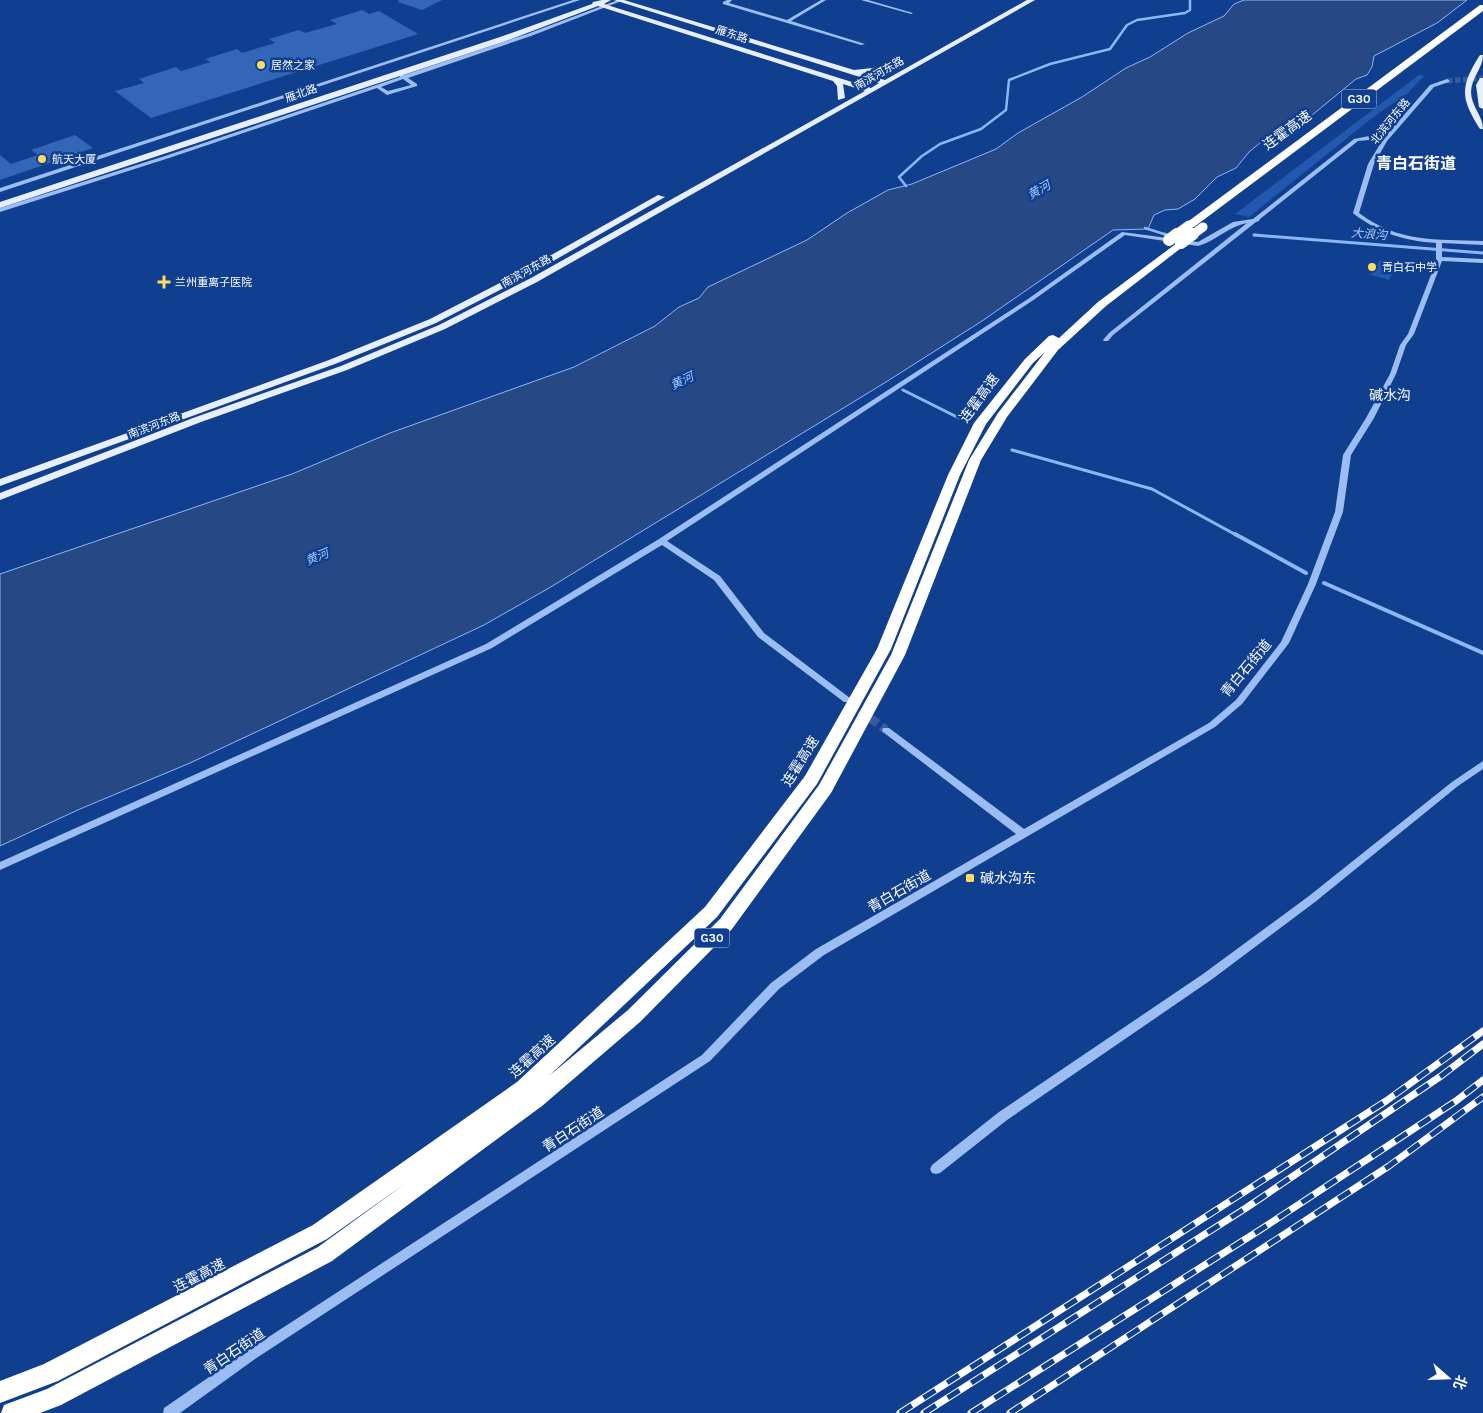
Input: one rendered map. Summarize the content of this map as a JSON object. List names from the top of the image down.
{
  "streets": {
    "highway": ["G30", "连霍高速"],
    "main road": ["雁东路", "南滨河东路", "雁北路"],
    "street": ["北滨河东路", "青白石街道"]
  },
  "crossings": [
    ["雁东路", "南滨河东路"],
    ["雁东路", "雁北路"],
    ["北滨河东路", "青白石街道"]
  ],
  "districts": ["青白石街道", "碱水沟"],
  "water": ["黄河", "大浪沟"],
  "places": {
    "other": ["居然之家", "航天大厦", "青白石中学"],
    "health": ["兰州重离子医院"],
    "transit": ["碱水沟东"]
  },
  "north": "right"
}
